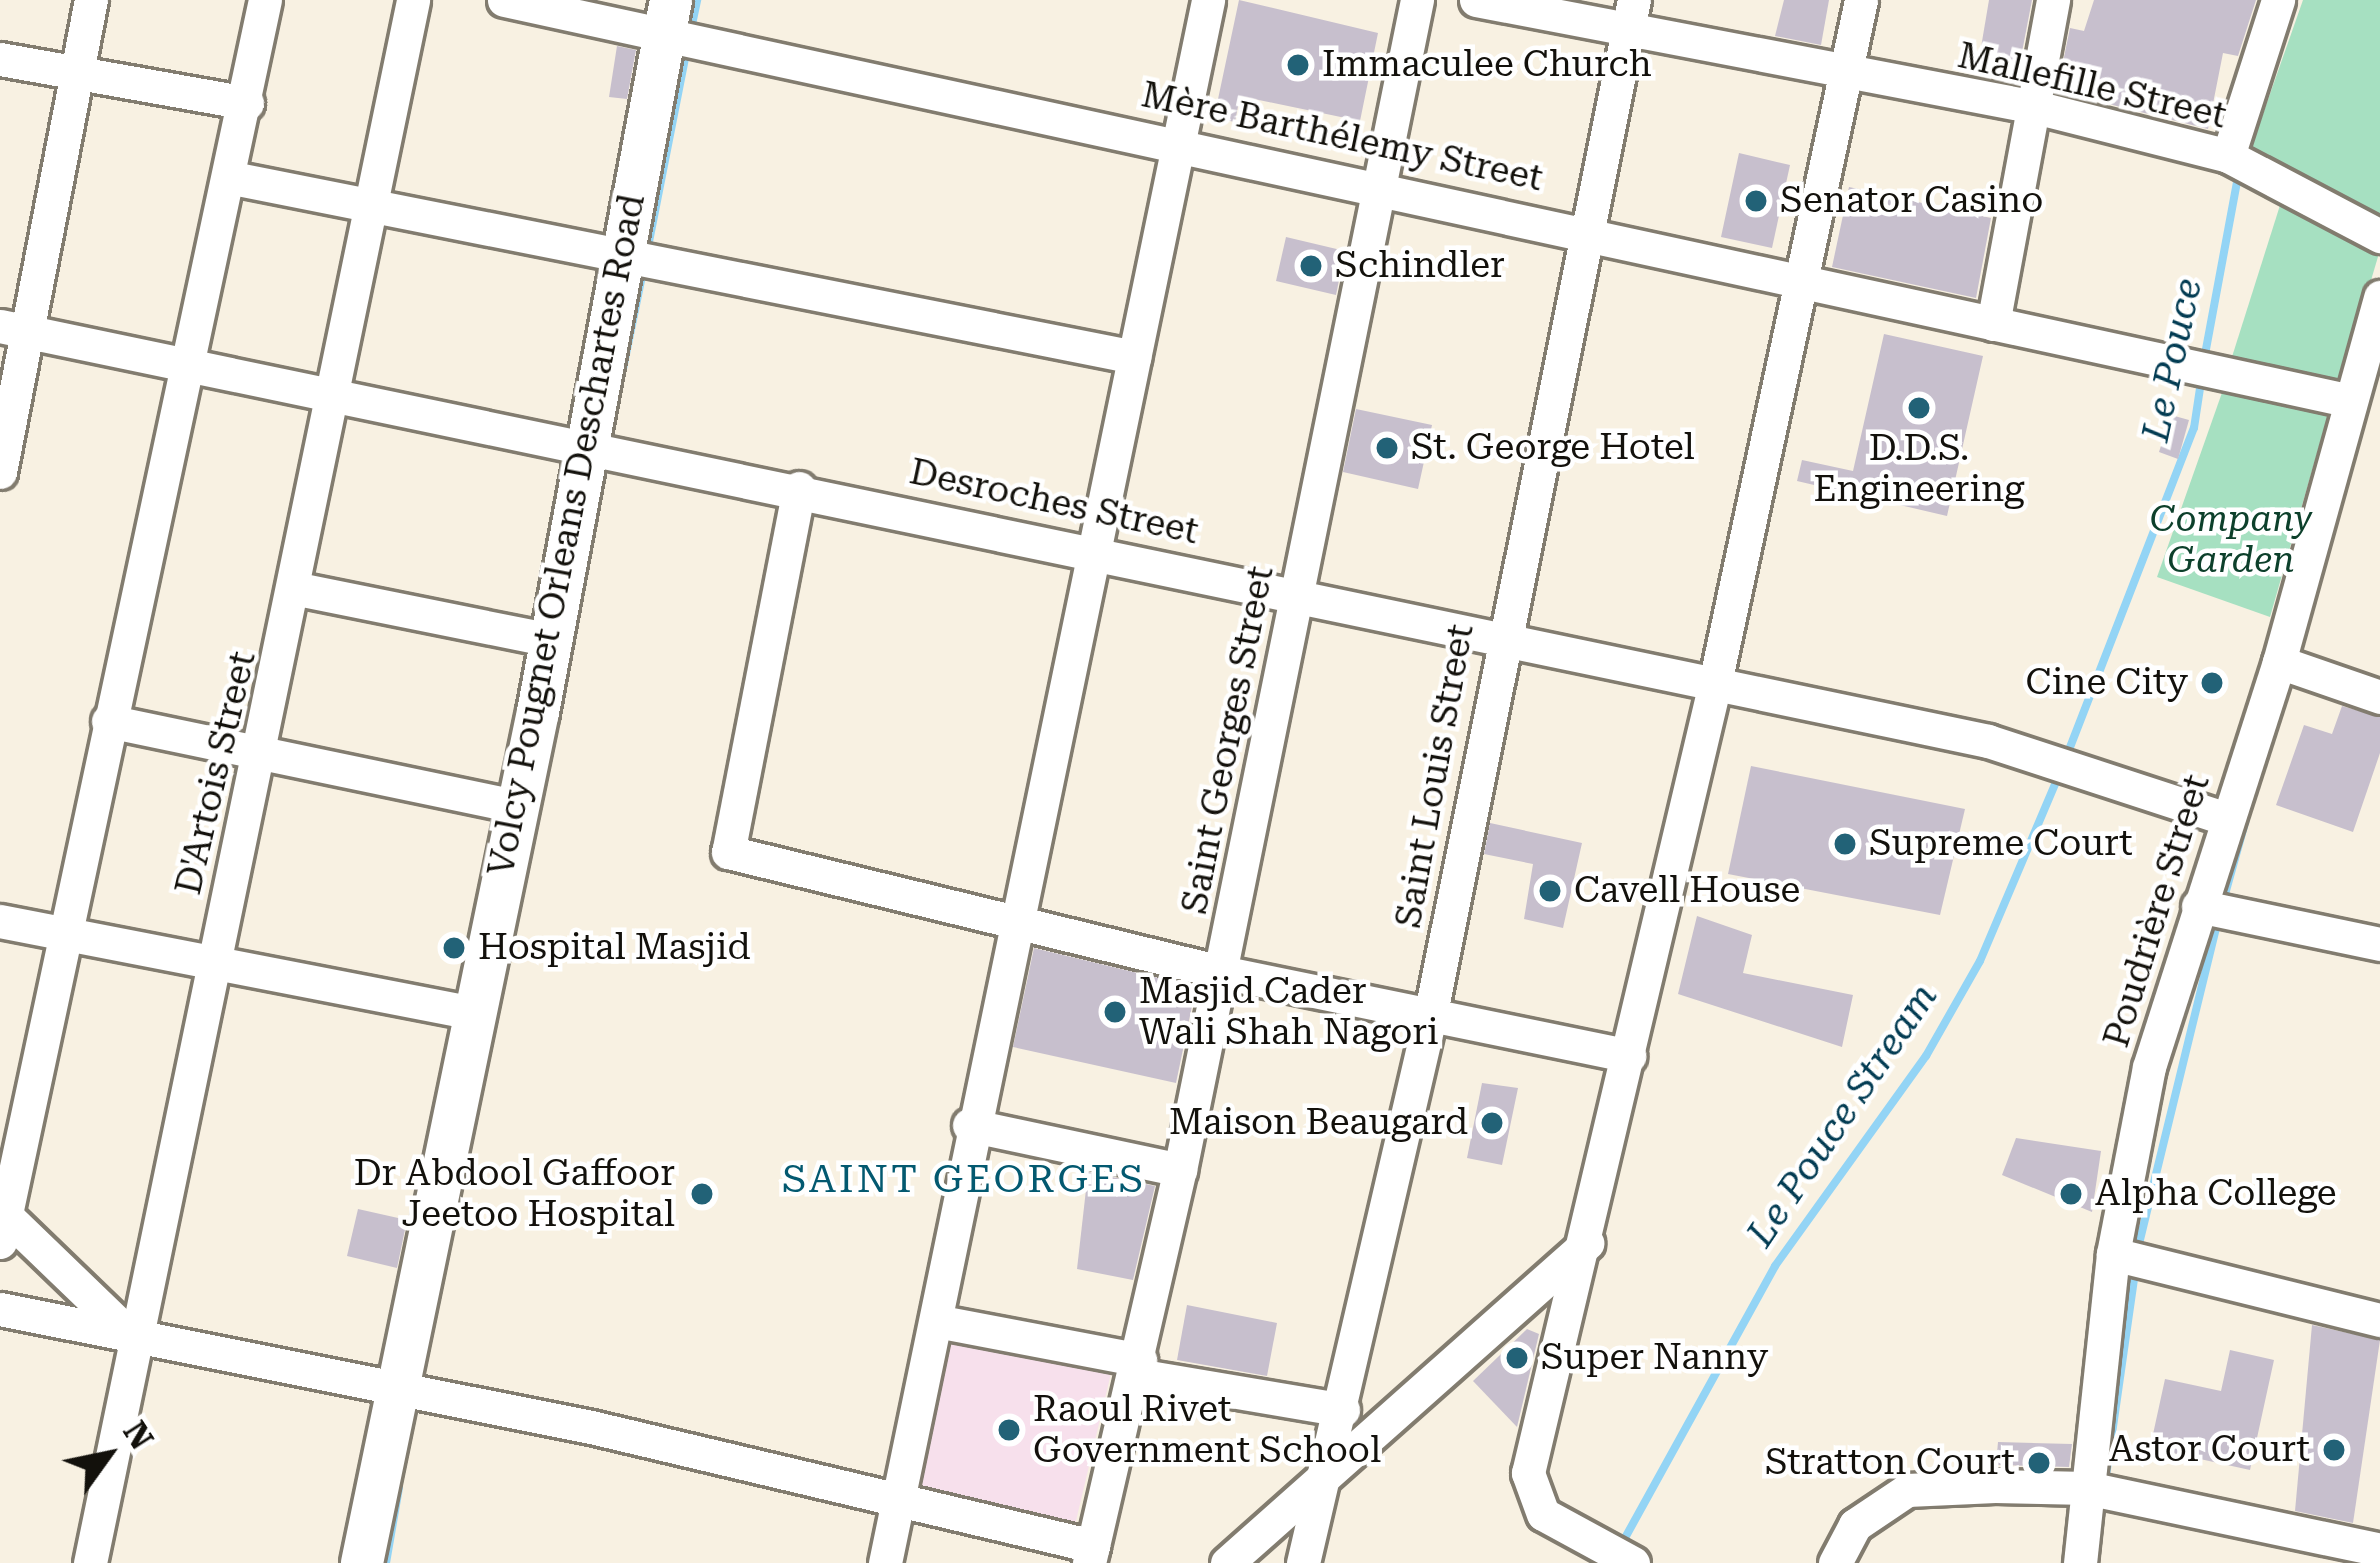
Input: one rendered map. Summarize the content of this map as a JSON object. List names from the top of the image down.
{
  "streets": {
    "main road": ["Volcy Pougnet Orleans Deschartes Road"],
    "street": [
      "Mallefille Street",
      "Mère Barthélemy Street",
      "Desroches Street",
      "Saint Georges Street",
      "D'Artois Street",
      "Saint Louis Street",
      "Poudrière Street"
    ]
  },
  "crossings": [
    ["Mallefille Street", "Saint Louis Street"],
    ["Mère Barthélemy Street", "Volcy Pougnet Orleans Deschartes Road"],
    ["Mère Barthélemy Street", "Saint Georges Street"],
    ["Mère Barthélemy Street", "Saint Louis Street"],
    ["Mère Barthélemy Street", "Poudrière Street"],
    ["Desroches Street", "Volcy Pougnet Orleans Deschartes Road"],
    ["Desroches Street", "Saint Georges Street"],
    ["Desroches Street", "D'Artois Street"],
    ["Desroches Street", "Saint Louis Street"],
    ["Desroches Street", "Poudrière Street"]
  ],
  "districts": ["SAINT GEORGES"],
  "water": ["Le Pouce", "Le Pouce Stream"],
  "parks": ["Company Garden"],
  "places": [
    "Immaculee Church",
    "Senator Casino",
    "Schindler",
    "D.D.S. Engineering",
    "St. George Hotel",
    "Cine City",
    "Supreme Court",
    "Cavell House",
    "Hospital Masjid",
    "Masjid Cader Wali Shah Nagori",
    "Maison Beaugard",
    "Dr Abdool Gaffoor Jeetoo Hospital",
    "Alpha College",
    "Super Nanny",
    "Raoul Rivet Government School",
    "Astor Court",
    "Stratton Court"
  ],
  "north": "top right"
}
